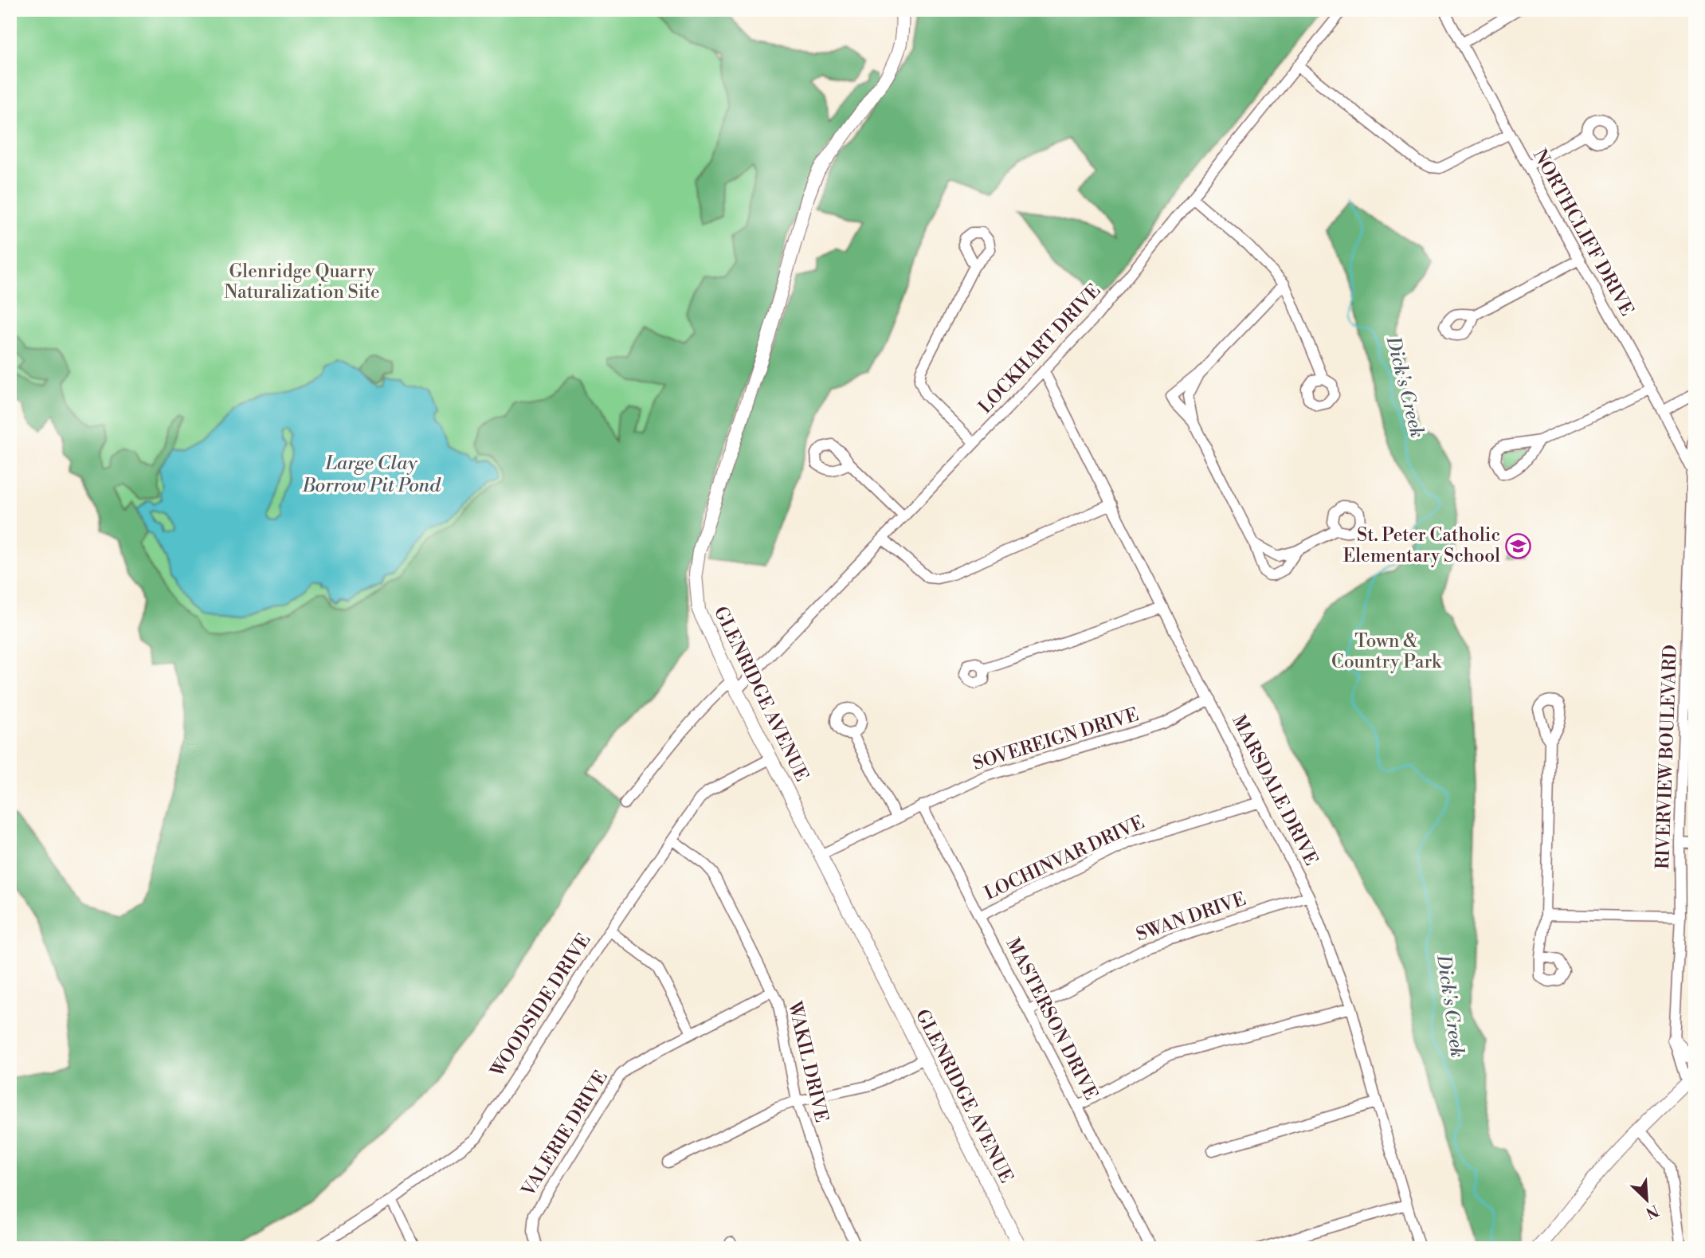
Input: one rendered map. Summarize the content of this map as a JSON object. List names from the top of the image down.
{
  "streets": {
    "main road": ["GLENRIDGE AVENUE"],
    "street": [
      "NORTHCLIFF DRIVE",
      "LOCKHART DRIVE",
      "SOVEREIGN DRIVE",
      "RIVERVIEW BOULEVARD",
      "MARSDALE DRIVE",
      "LOCHINVAR DRIVE",
      "SWAN DRIVE",
      "WOODSIDE DRIVE",
      "MASTERSON DRIVE",
      "WAKIL DRIVE",
      "VALERIE DRIVE"
    ]
  },
  "crossings": [
    ["NORTHCLIFF DRIVE", "RIVERVIEW BOULEVARD"],
    ["LOCKHART DRIVE", "GLENRIDGE AVENUE"],
    ["LOCKHART DRIVE", "MARSDALE DRIVE"],
    ["GLENRIDGE AVENUE", "SOVEREIGN DRIVE"],
    ["GLENRIDGE AVENUE", "WOODSIDE DRIVE"],
    ["SOVEREIGN DRIVE", "MARSDALE DRIVE"],
    ["SOVEREIGN DRIVE", "MASTERSON DRIVE"],
    ["MARSDALE DRIVE", "LOCHINVAR DRIVE"],
    ["MARSDALE DRIVE", "SWAN DRIVE"],
    ["LOCHINVAR DRIVE", "MASTERSON DRIVE"],
    ["SWAN DRIVE", "MASTERSON DRIVE"],
    ["WOODSIDE DRIVE", "WAKIL DRIVE"],
    ["WAKIL DRIVE", "VALERIE DRIVE"]
  ],
  "water": ["Dick's Creek", "Large Clay Borrow Pit Pond"],
  "parks": ["Glenridge Quarry Naturalization Site", "Town & Country Park"],
  "places": {
    "school or university": ["St. Peter Catholic Elementary School"]
  },
  "north": "bottom right"
}
